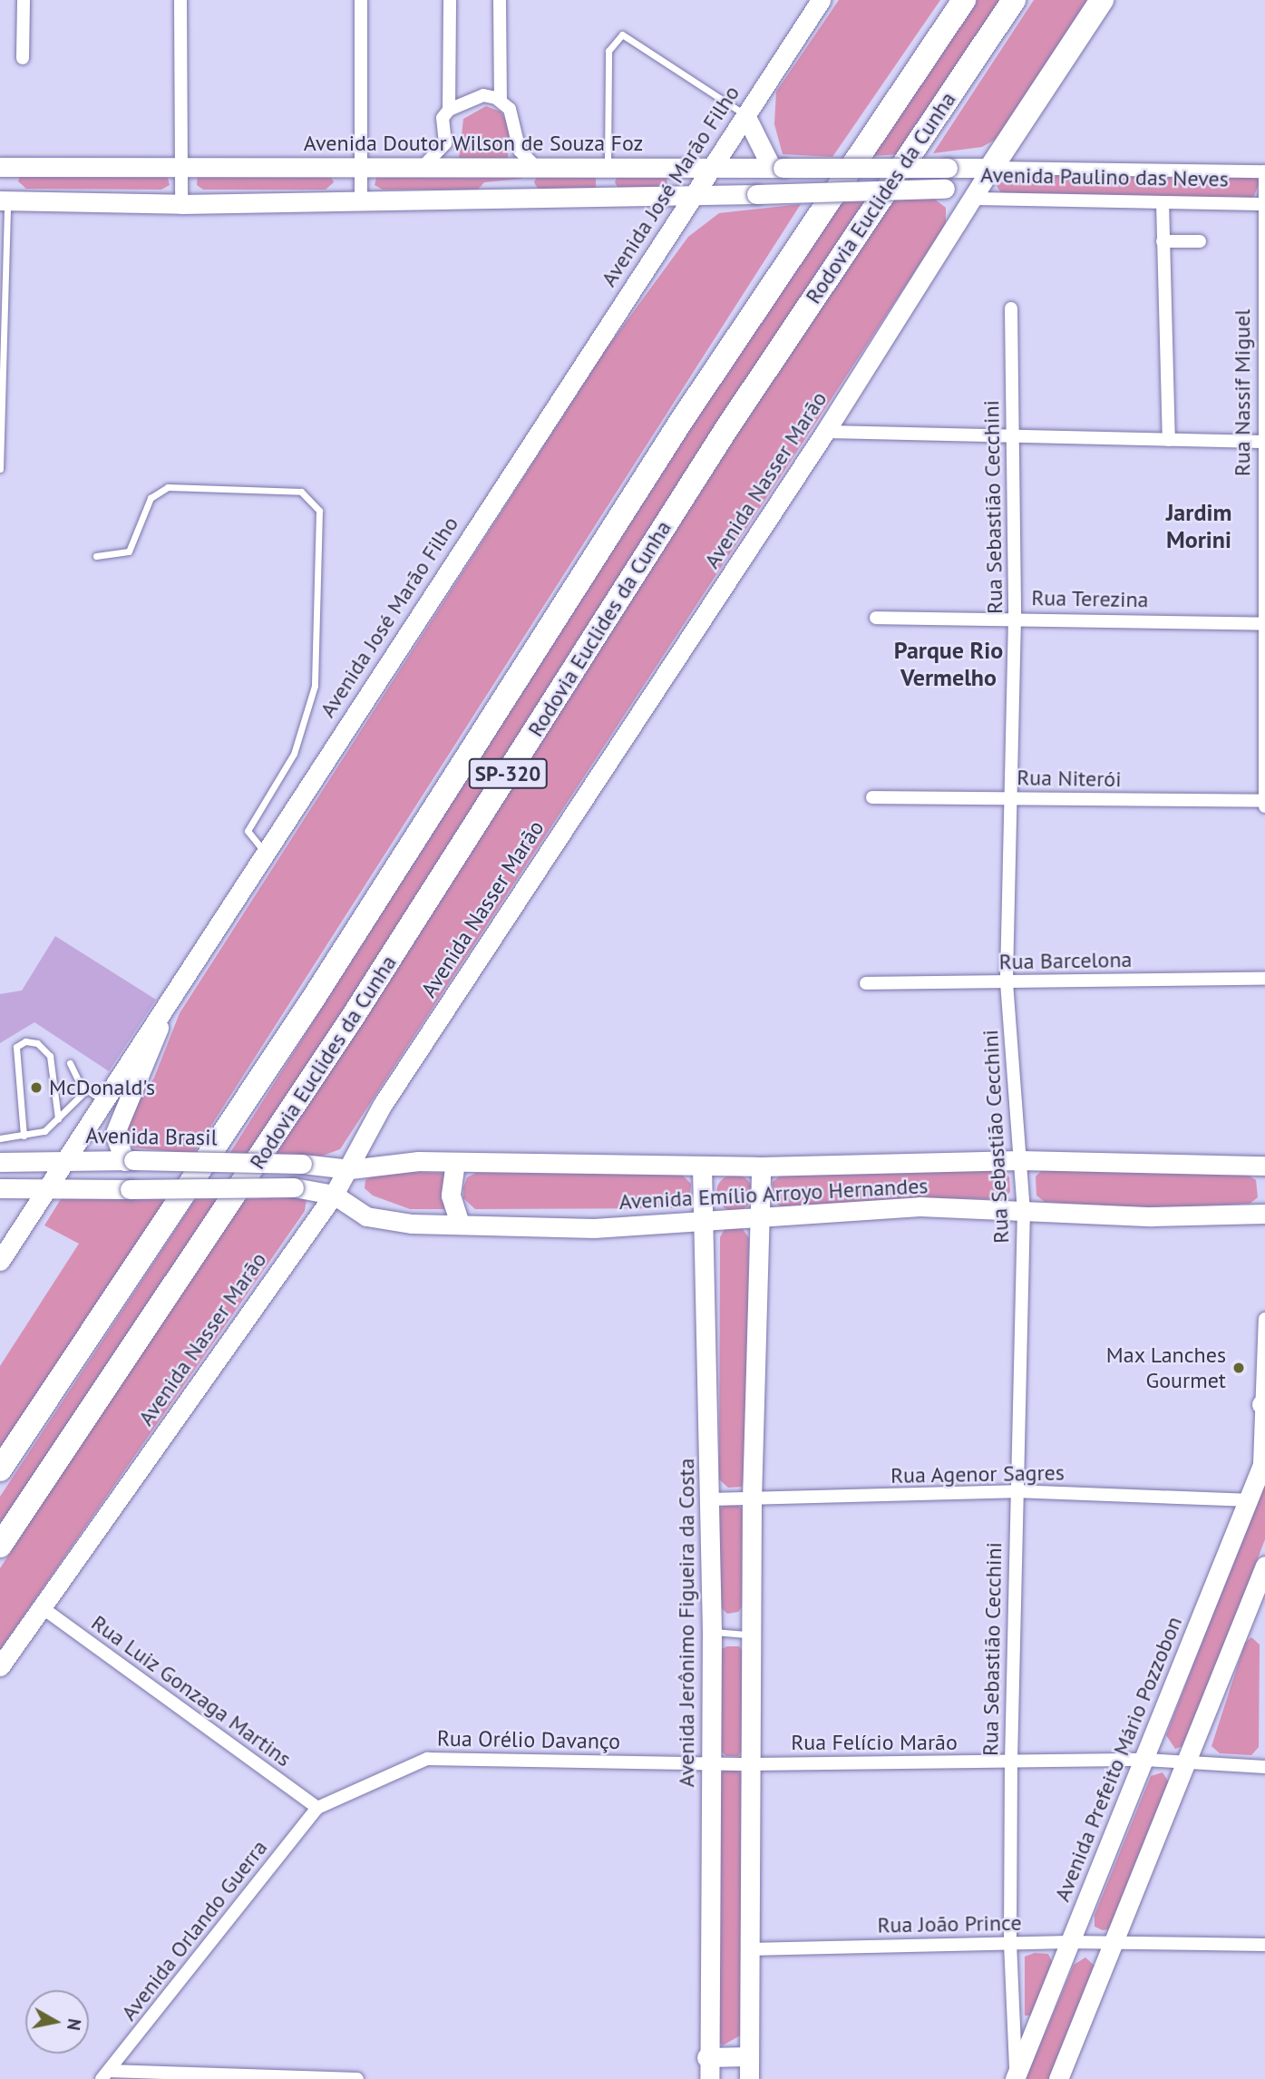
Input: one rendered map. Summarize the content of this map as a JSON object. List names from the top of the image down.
{
  "streets": {
    "highway": ["Rodovia Euclides da Cunha", "SP-320"],
    "main road": [
      "Avenida Doutor Wilson de Souza Foz",
      "Avenida Paulino das Neves",
      "Avenida José Marão Filho",
      "Avenida Nasser Marão",
      "Avenida Brasil",
      "Avenida Emílio Arroyo Hernandes",
      "Avenida Jerônimo Figueira da Costa",
      "Avenida Prefeito Mário Pozzobon"
    ],
    "street": [
      "Rua Nassif Miguel",
      "Rua Sebastião Cecchini",
      "Rua Terezina",
      "Rua Niterói",
      "Rua Barcelona",
      "Rua Agenor Sagres",
      "Rua Luiz Gonzaga Martins",
      "Rua Orélio Davanço",
      "Rua Felício Marão",
      "Rua João Prince",
      "Avenida Orlando Guerra"
    ]
  },
  "crossings": [
    ["Avenida Doutor Wilson de Souza Foz", "Avenida Paulino das Neves"],
    ["Avenida Doutor Wilson de Souza Foz", "Avenida José Marão Filho"],
    ["Avenida Paulino das Neves", "Avenida José Marão Filho"],
    ["Avenida Paulino das Neves", "Rua Nassif Miguel"],
    ["Avenida Paulino das Neves", "Avenida Nasser Marão"],
    ["Avenida José Marão Filho", "Avenida Brasil"],
    ["Avenida José Marão Filho", "Avenida Emílio Arroyo Hernandes"],
    ["Rua Nassif Miguel", "Rua Terezina"],
    ["Rua Nassif Miguel", "Rua Niterói"],
    ["Avenida Nasser Marão", "Avenida Emílio Arroyo Hernandes"],
    ["Avenida Nasser Marão", "Rua Luiz Gonzaga Martins"],
    ["Rua Sebastião Cecchini", "Rua Terezina"],
    ["Rua Sebastião Cecchini", "Rua Niterói"],
    ["Rua Sebastião Cecchini", "Rua Barcelona"],
    ["Rua Sebastião Cecchini", "Avenida Emílio Arroyo Hernandes"],
    ["Rua Sebastião Cecchini", "Rua Agenor Sagres"],
    ["Rua Sebastião Cecchini", "Rua Felício Marão"],
    ["Rua Sebastião Cecchini", "Avenida Prefeito Mário Pozzobon"],
    ["Rua Sebastião Cecchini", "Rua João Prince"],
    ["Avenida Brasil", "Avenida Emílio Arroyo Hernandes"],
    ["Avenida Emílio Arroyo Hernandes", "Avenida Jerônimo Figueira da Costa"],
    ["Rua Agenor Sagres", "Avenida Jerônimo Figueira da Costa"],
    ["Rua Agenor Sagres", "Avenida Prefeito Mário Pozzobon"],
    ["Avenida Jerônimo Figueira da Costa", "Rua Orélio Davanço"],
    ["Avenida Jerônimo Figueira da Costa", "Rua Felício Marão"],
    ["Rua Luiz Gonzaga Martins", "Rua Orélio Davanço"],
    ["Rua Luiz Gonzaga Martins", "Avenida Orlando Guerra"],
    ["Rua Orélio Davanço", "Rua Felício Marão"],
    ["Rua Orélio Davanço", "Avenida Orlando Guerra"],
    ["Rua Felício Marão", "Avenida Prefeito Mário Pozzobon"],
    ["Avenida Prefeito Mário Pozzobon", "Rua João Prince"]
  ],
  "districts": ["Jardim Morini", "Parque Rio Vermelho"],
  "places": ["McDonald's", "Max Lanches Gourmet"],
  "north": "right"
}
